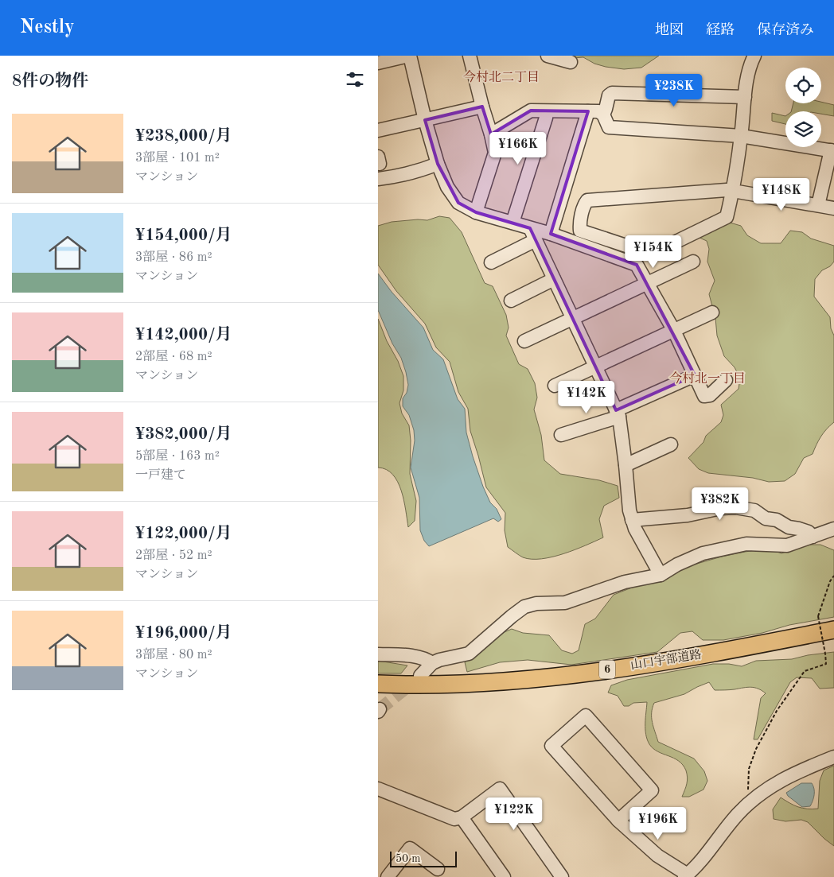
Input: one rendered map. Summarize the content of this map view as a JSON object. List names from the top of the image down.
{
  "streets": {
    "main road": ["山口宇部道路", "6"]
  },
  "districts": ["今村北二丁目", "今村北一丁目"],
  "scale_bar": "50 m",
  "page": {
    "header": "Nestly",
    "nav": ["地図", "経路", "保存済み"],
    "heading": "8件の物件",
    "price": [
      "¥238K",
      "¥166K",
      "¥148K",
      "¥154K",
      "¥142K",
      "¥382K",
      "¥122K",
      "¥196K"
    ],
    "list": [
      {
        "name": "¥238,000/月",
        "note": "3部屋 · 101 m² · マンション"
      },
      {
        "name": "¥154,000/月",
        "note": "3部屋 · 86 m² · マンション"
      },
      {
        "name": "¥142,000/月",
        "note": "2部屋 · 68 m² · マンション"
      },
      {
        "name": "¥382,000/月",
        "note": "5部屋 · 163 m² · 一戸建て"
      },
      {
        "name": "¥122,000/月",
        "note": "2部屋 · 52 m² · マンション"
      },
      {
        "name": "¥196,000/月",
        "note": "3部屋 · 80 m² · マンション"
      }
    ],
    "scale": "50 m"
  }
}
